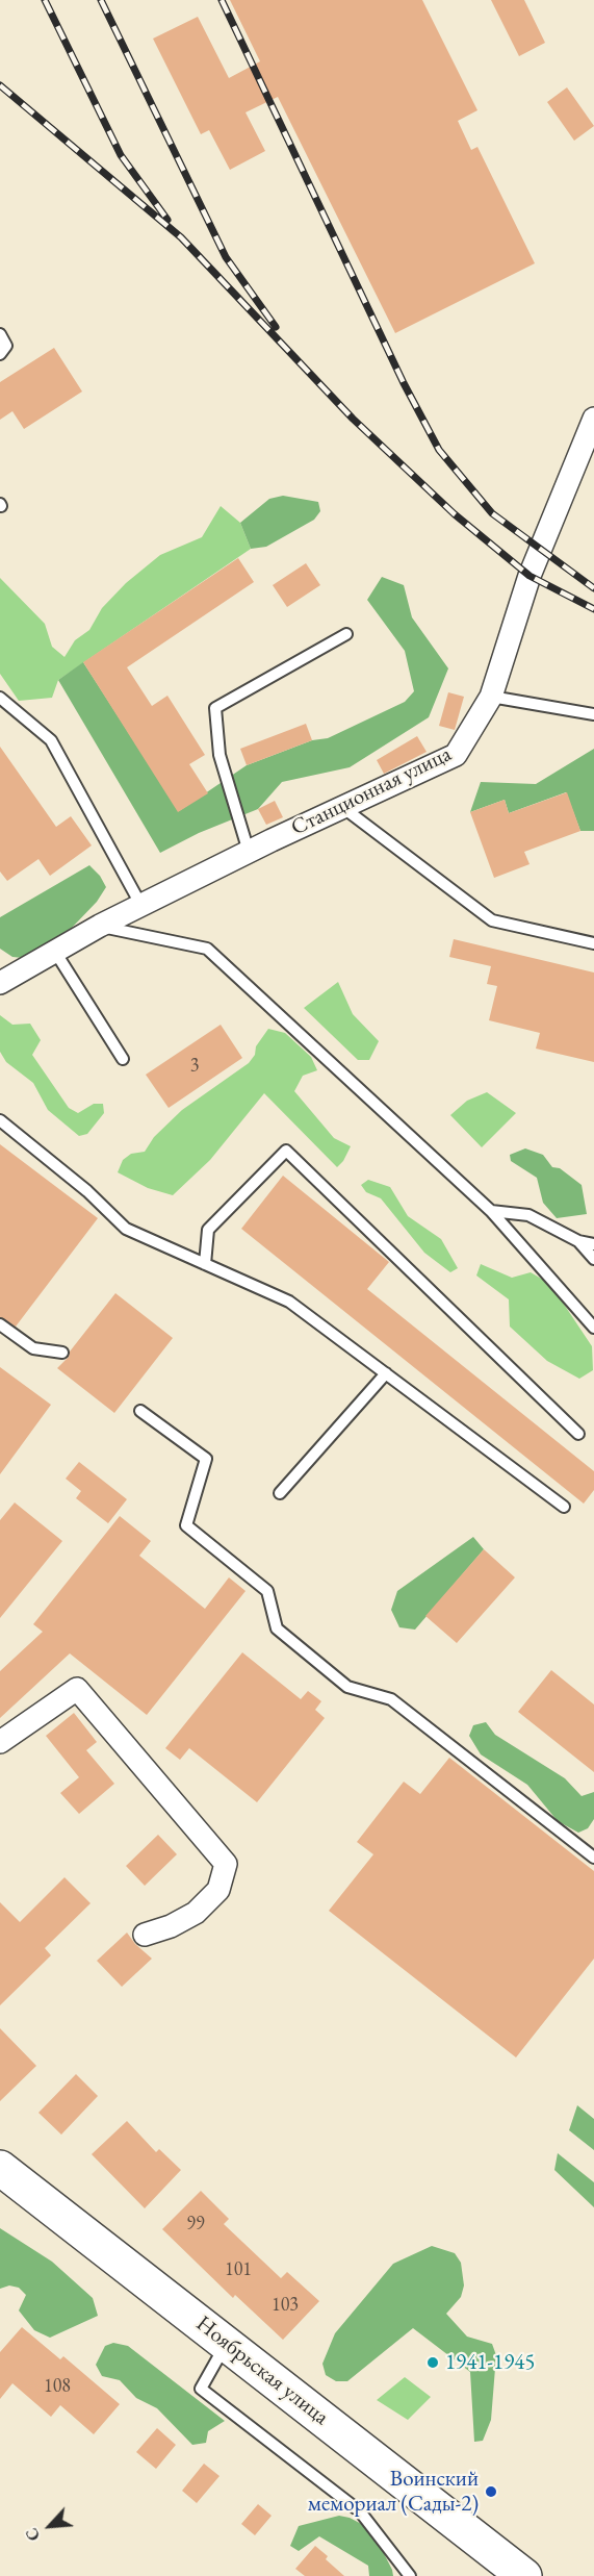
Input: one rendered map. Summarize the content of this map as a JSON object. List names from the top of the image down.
{
  "streets": {
    "highway": ["Ноябрьская улица"],
    "street": ["Станционная улица"]
  },
  "places": ["1941-1945", "Воинский мемориал (Сады-2)"],
  "house_numbers": [
    "3",
    "99",
    "101",
    "103",
    "108"
  ],
  "north": "bottom left"
}
